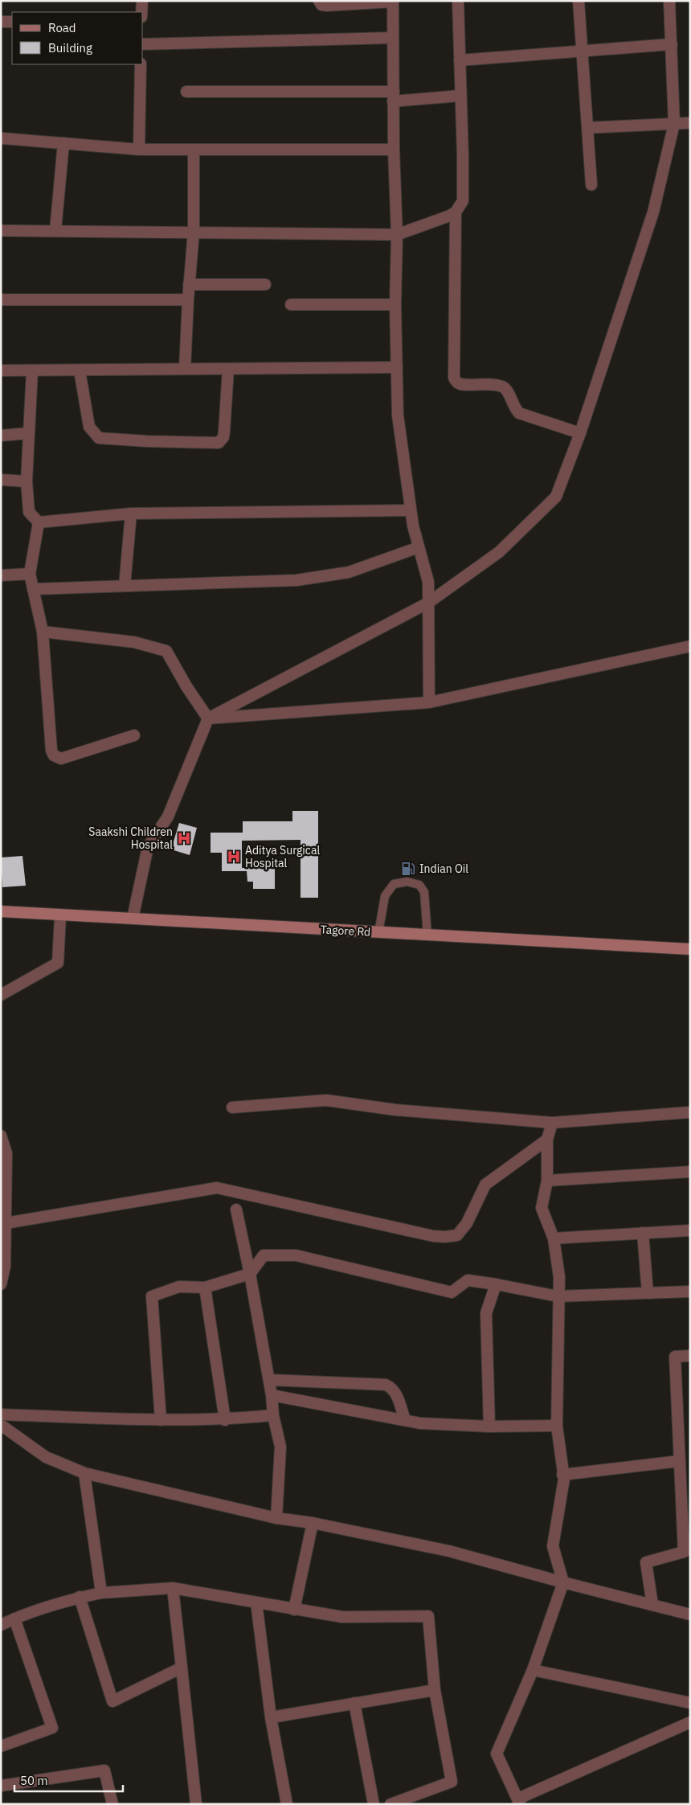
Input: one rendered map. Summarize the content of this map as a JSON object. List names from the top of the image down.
{
  "streets": {
    "main road": ["Tagore Rd"]
  },
  "places": {
    "hospital": ["Saakshi Children Hospital", "Aditya Surgical Hospital"],
    "fuel station": ["Indian Oil"]
  },
  "legend": ["Road", "Building"],
  "scale_bar": "50 m"
}
